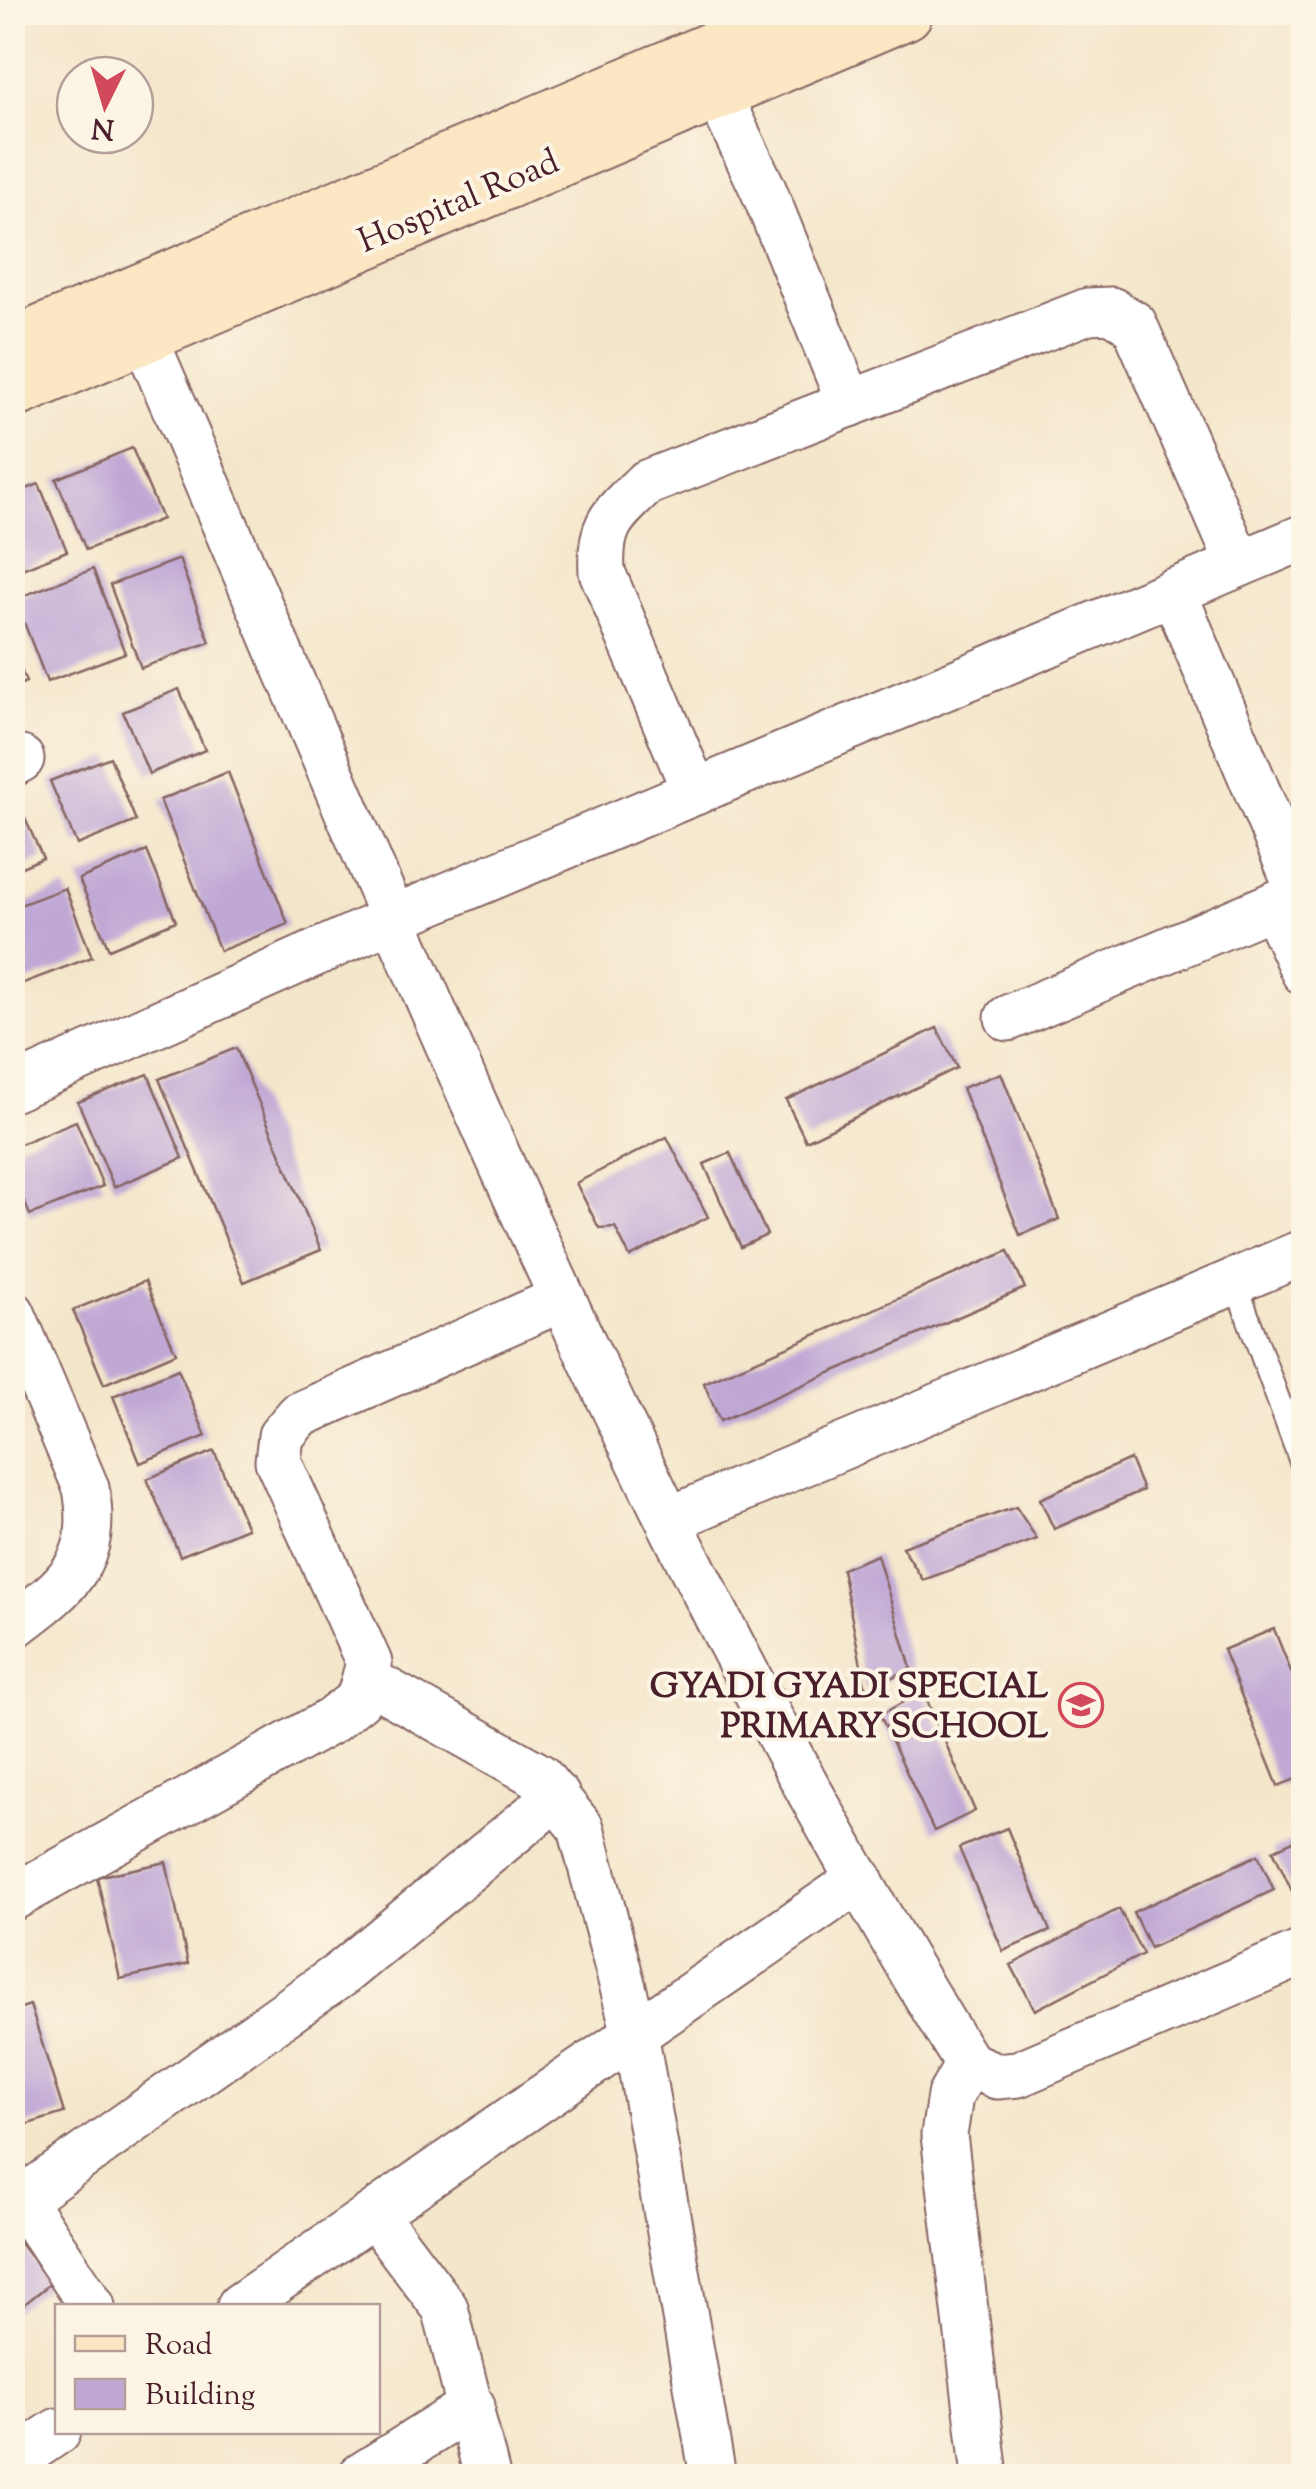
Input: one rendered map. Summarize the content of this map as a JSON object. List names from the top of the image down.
{
  "streets": {
    "main road": ["Hospital Road"]
  },
  "places": {
    "school or university": ["GYADI GYADI SPECIAL PRIMARY SCHOOL"]
  },
  "legend": ["Road", "Building"],
  "north": "bottom"
}
